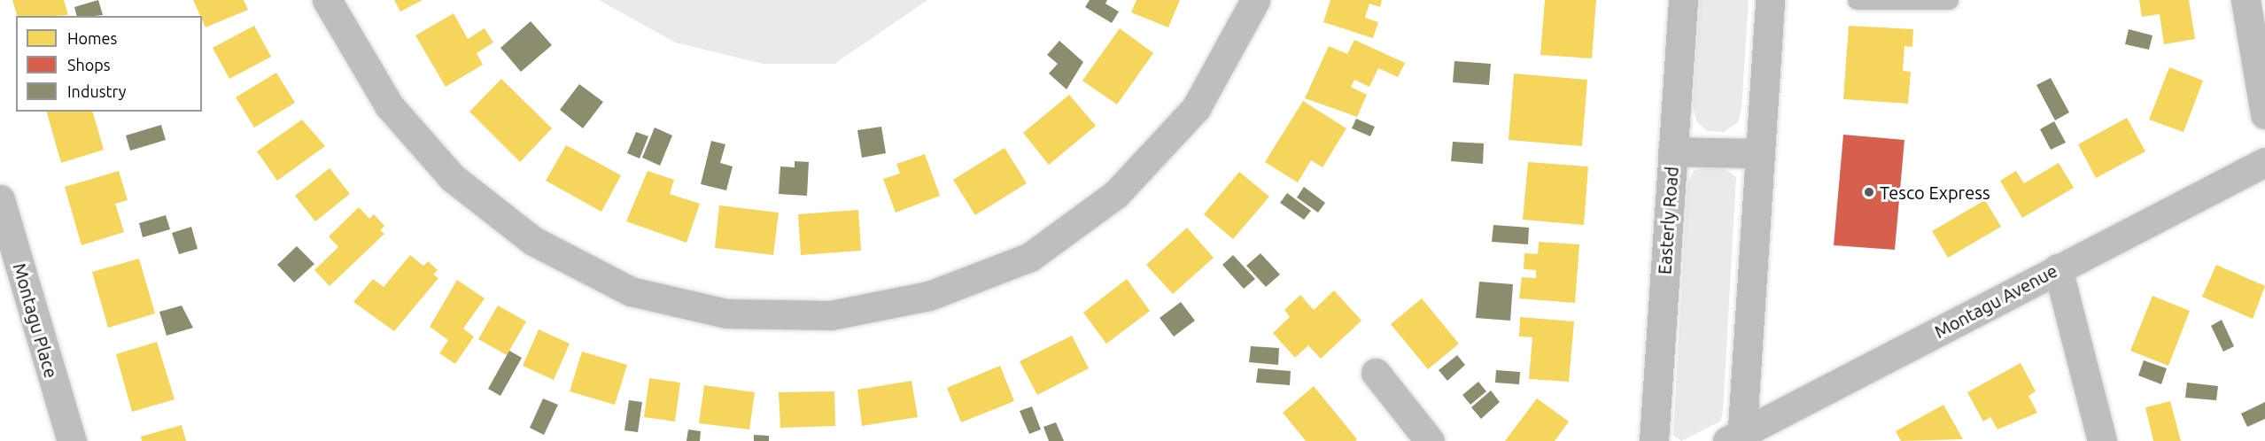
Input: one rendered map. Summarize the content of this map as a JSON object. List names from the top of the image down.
{
  "streets": {
    "main road": ["Easterly Road"],
    "street": ["Montagu Avenue", "Montagu Place"]
  },
  "places": ["Tesco Express"],
  "legend": ["Homes", "Shops", "Industry"]
}
